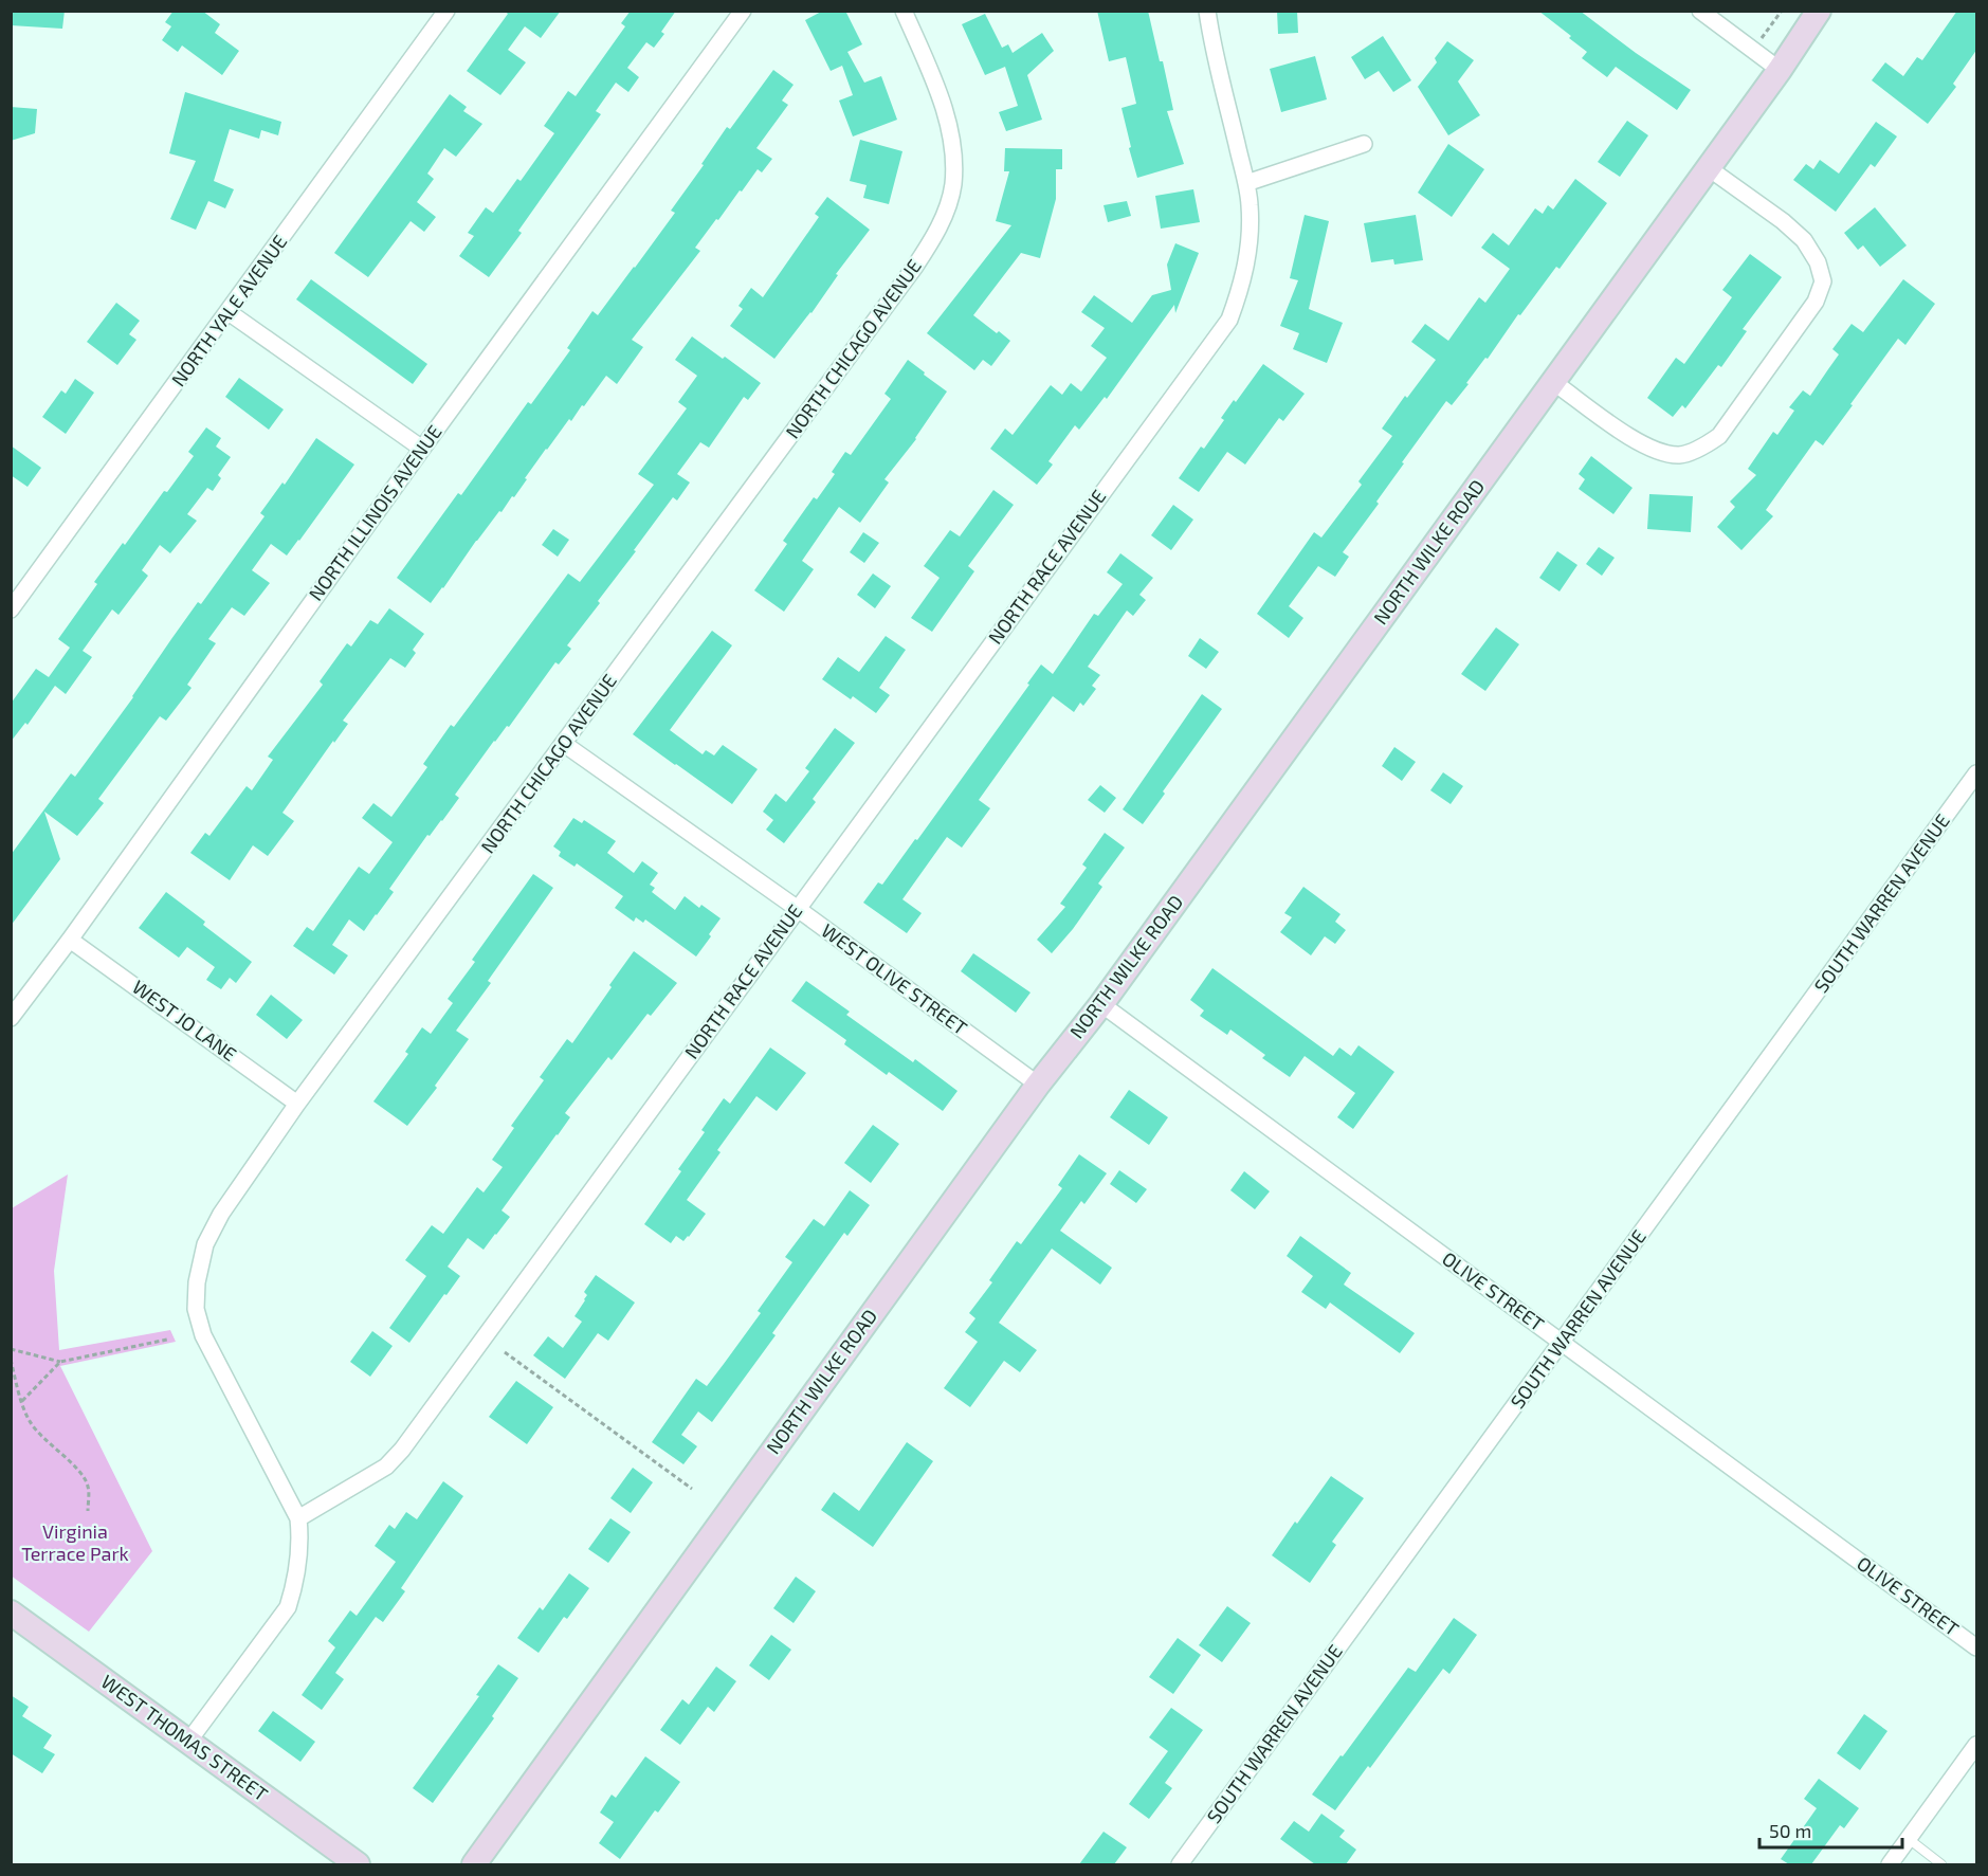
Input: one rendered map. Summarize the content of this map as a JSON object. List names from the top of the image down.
{
  "streets": {
    "street": [
      "NORTH YALE AVENUE",
      "NORTH CHICAGO AVENUE",
      "NORTH ILLINOIS AVENUE",
      "NORTH WILKE ROAD",
      "NORTH RACE AVENUE",
      "SOUTH WARREN AVENUE",
      "WEST OLIVE STREET",
      "WEST JO LANE",
      "OLIVE STREET",
      "WEST THOMAS STREET"
    ]
  },
  "crossings": [
    ["NORTH CHICAGO AVENUE", "NORTH RACE AVENUE"],
    ["NORTH CHICAGO AVENUE", "WEST OLIVE STREET"],
    ["NORTH CHICAGO AVENUE", "WEST JO LANE"],
    ["NORTH ILLINOIS AVENUE", "WEST JO LANE"],
    ["NORTH WILKE ROAD", "WEST OLIVE STREET"],
    ["NORTH WILKE ROAD", "OLIVE STREET"],
    ["NORTH RACE AVENUE", "WEST OLIVE STREET"],
    ["SOUTH WARREN AVENUE", "OLIVE STREET"]
  ],
  "parks": ["Virginia Terrace Park"],
  "scale_bar": "50 m"
}
